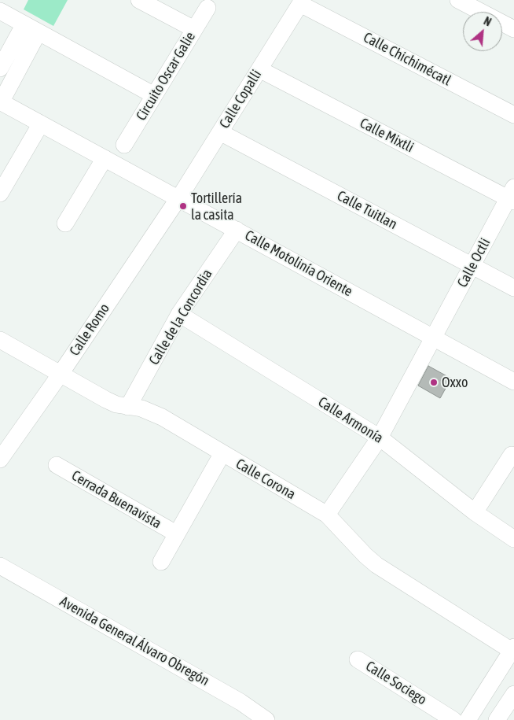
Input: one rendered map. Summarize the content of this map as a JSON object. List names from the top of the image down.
{
  "streets": {
    "street": [
      "Calle Chichimécatl",
      "Circuito Oscar Galie",
      "Calle Copalli",
      "Calle Mixtli",
      "Calle Tuitlan",
      "Calle Octli",
      "Calle Motolinía Oriente",
      "Calle de la Concordia",
      "Calle Romo",
      "Calle Armonía",
      "Calle Corona",
      "Cerrada Buenavista",
      "Avenida General Álvaro Obregón",
      "Calle Sociego"
    ]
  },
  "crossings": [
    ["Calle Chichimécatl", "Calle Copalli"],
    ["Calle Copalli", "Calle Mixtli"],
    ["Calle Copalli", "Calle Tuitlan"],
    ["Calle Copalli", "Calle Motolinía Oriente"],
    ["Calle Copalli", "Calle Romo"],
    ["Calle Mixtli", "Calle Octli"],
    ["Calle Tuitlan", "Calle Octli"],
    ["Calle Octli", "Calle Motolinía Oriente"],
    ["Calle Octli", "Calle Armonía"],
    ["Calle Octli", "Calle Corona"],
    ["Calle Motolinía Oriente", "Calle de la Concordia"],
    ["Calle Motolinía Oriente", "Calle Romo"],
    ["Calle de la Concordia", "Calle Armonía"],
    ["Calle de la Concordia", "Calle Corona"],
    ["Calle Romo", "Calle Corona"],
    ["Calle Corona", "Cerrada Buenavista"]
  ],
  "places": ["Tortillería la casita", "Oxxo"],
  "north": "top right"
}
